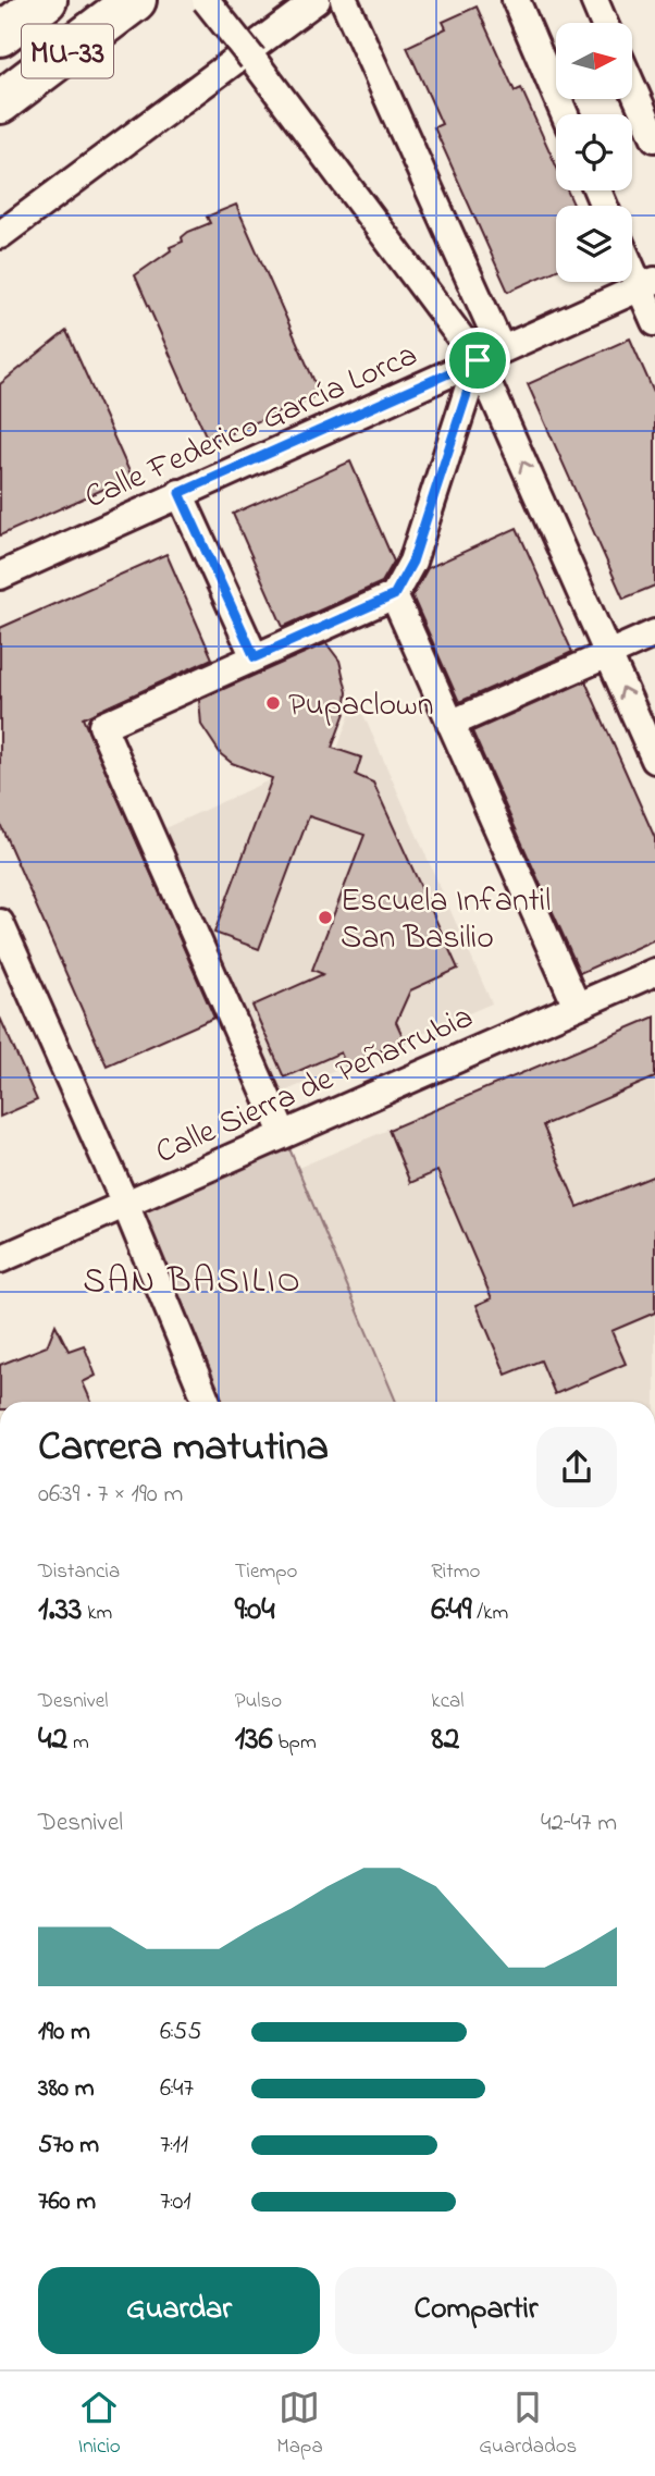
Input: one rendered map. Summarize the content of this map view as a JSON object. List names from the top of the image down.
{
  "streets": {
    "highway": ["MU-33"],
    "street": ["Calle Federico García Lorca", "Calle Sierra de Peñarrubia"]
  },
  "districts": ["SAN BASILIO"],
  "places": ["Pupaclown", "Escuela Infantil San Basilio"],
  "north": "right",
  "page": {
    "heading": ["Carrera matutina", "06:39 · 7 × 190 m"],
    "stats": [
      ["Distancia", "1.33 km"],
      ["Tiempo", "9:04"],
      ["Ritmo", "6:49 /km"],
      ["Desnivel", "42 m"],
      ["Pulso", "136 bpm"],
      ["kcal", "82"]
    ],
    "chart": ["Desnivel", "42–47 m"],
    "list": [
      {
        "name": "190 m",
        "note": "6:55"
      },
      {
        "name": "380 m",
        "note": "6:47"
      },
      {
        "name": "570 m",
        "note": "7:11"
      },
      {
        "name": "760 m",
        "note": "7:01"
      }
    ],
    "buttons": ["Guardar", "Compartir"],
    "tabs": ["Inicio", "Mapa", "Guardados"]
  }
}
